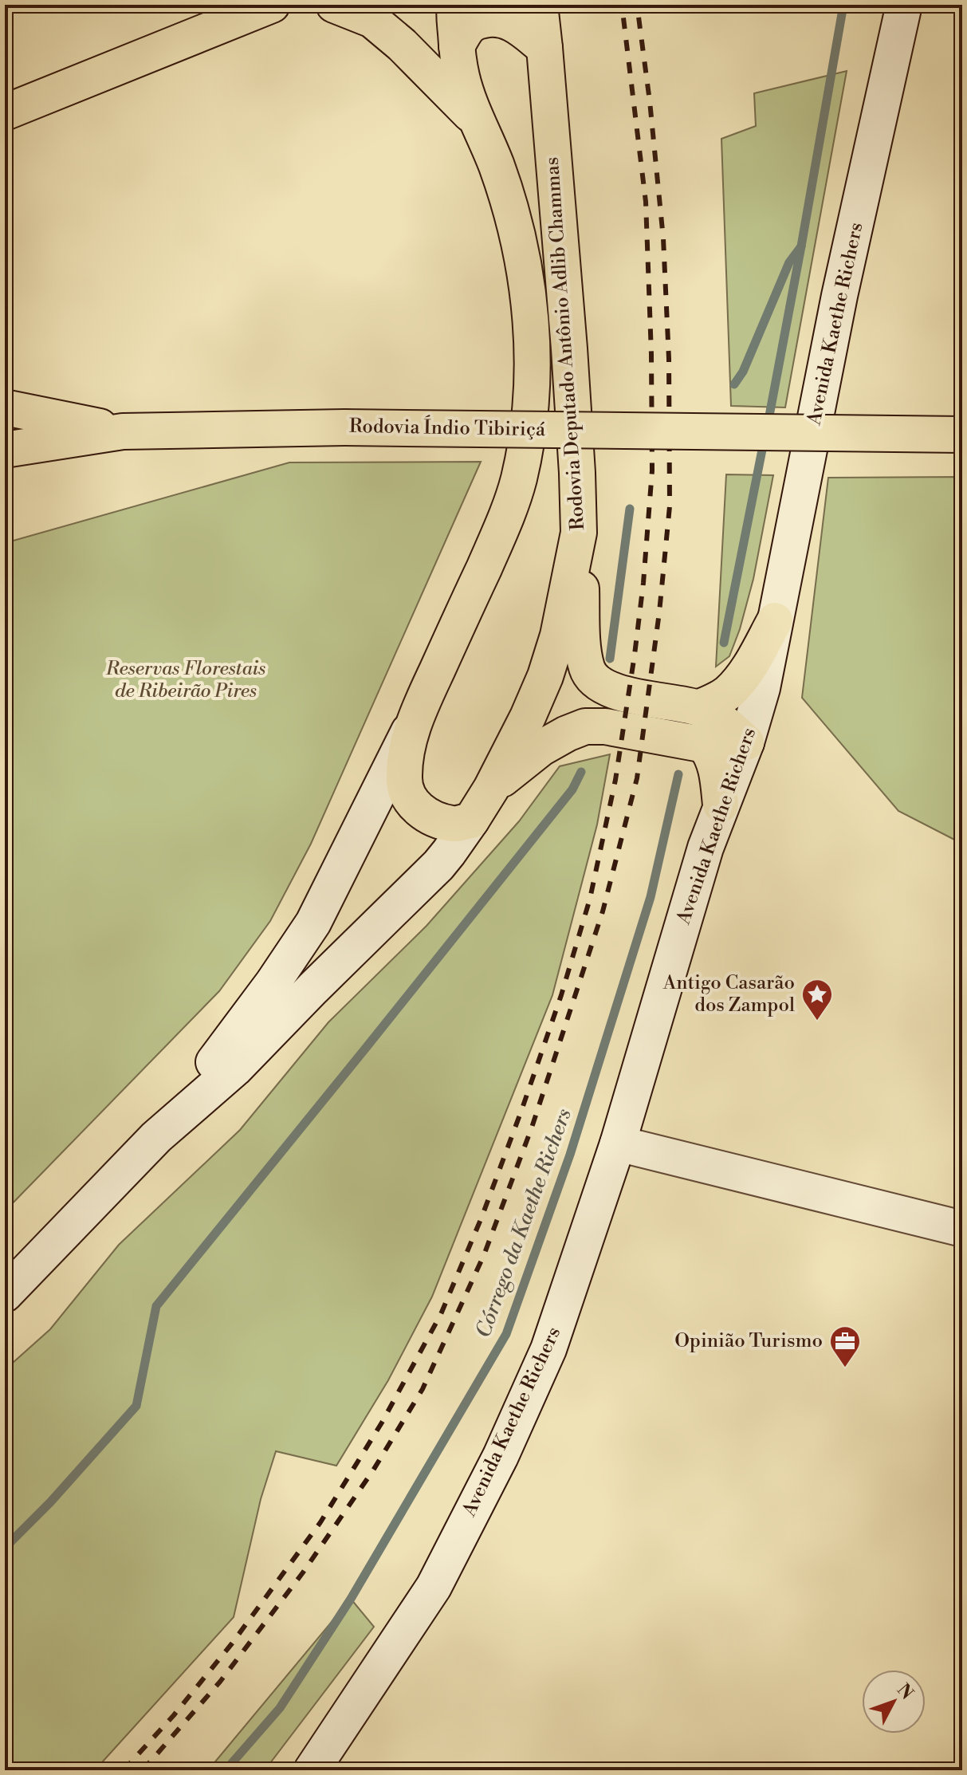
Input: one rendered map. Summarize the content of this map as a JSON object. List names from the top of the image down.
{
  "streets": {
    "highway": ["Rodovia Deputado Antônio Adlib Chammas", "Rodovia Índio Tibiriçá"],
    "main road": ["Avenida Kaethe Richers"]
  },
  "water": ["Córrego da Kaethe Richers"],
  "parks": ["Reservas Florestais de Ribeirão Pires"],
  "places": {
    "place": ["Antigo Casarão dos Zampol"],
    "office": ["Opinião Turismo"]
  },
  "north": "top right"
}
